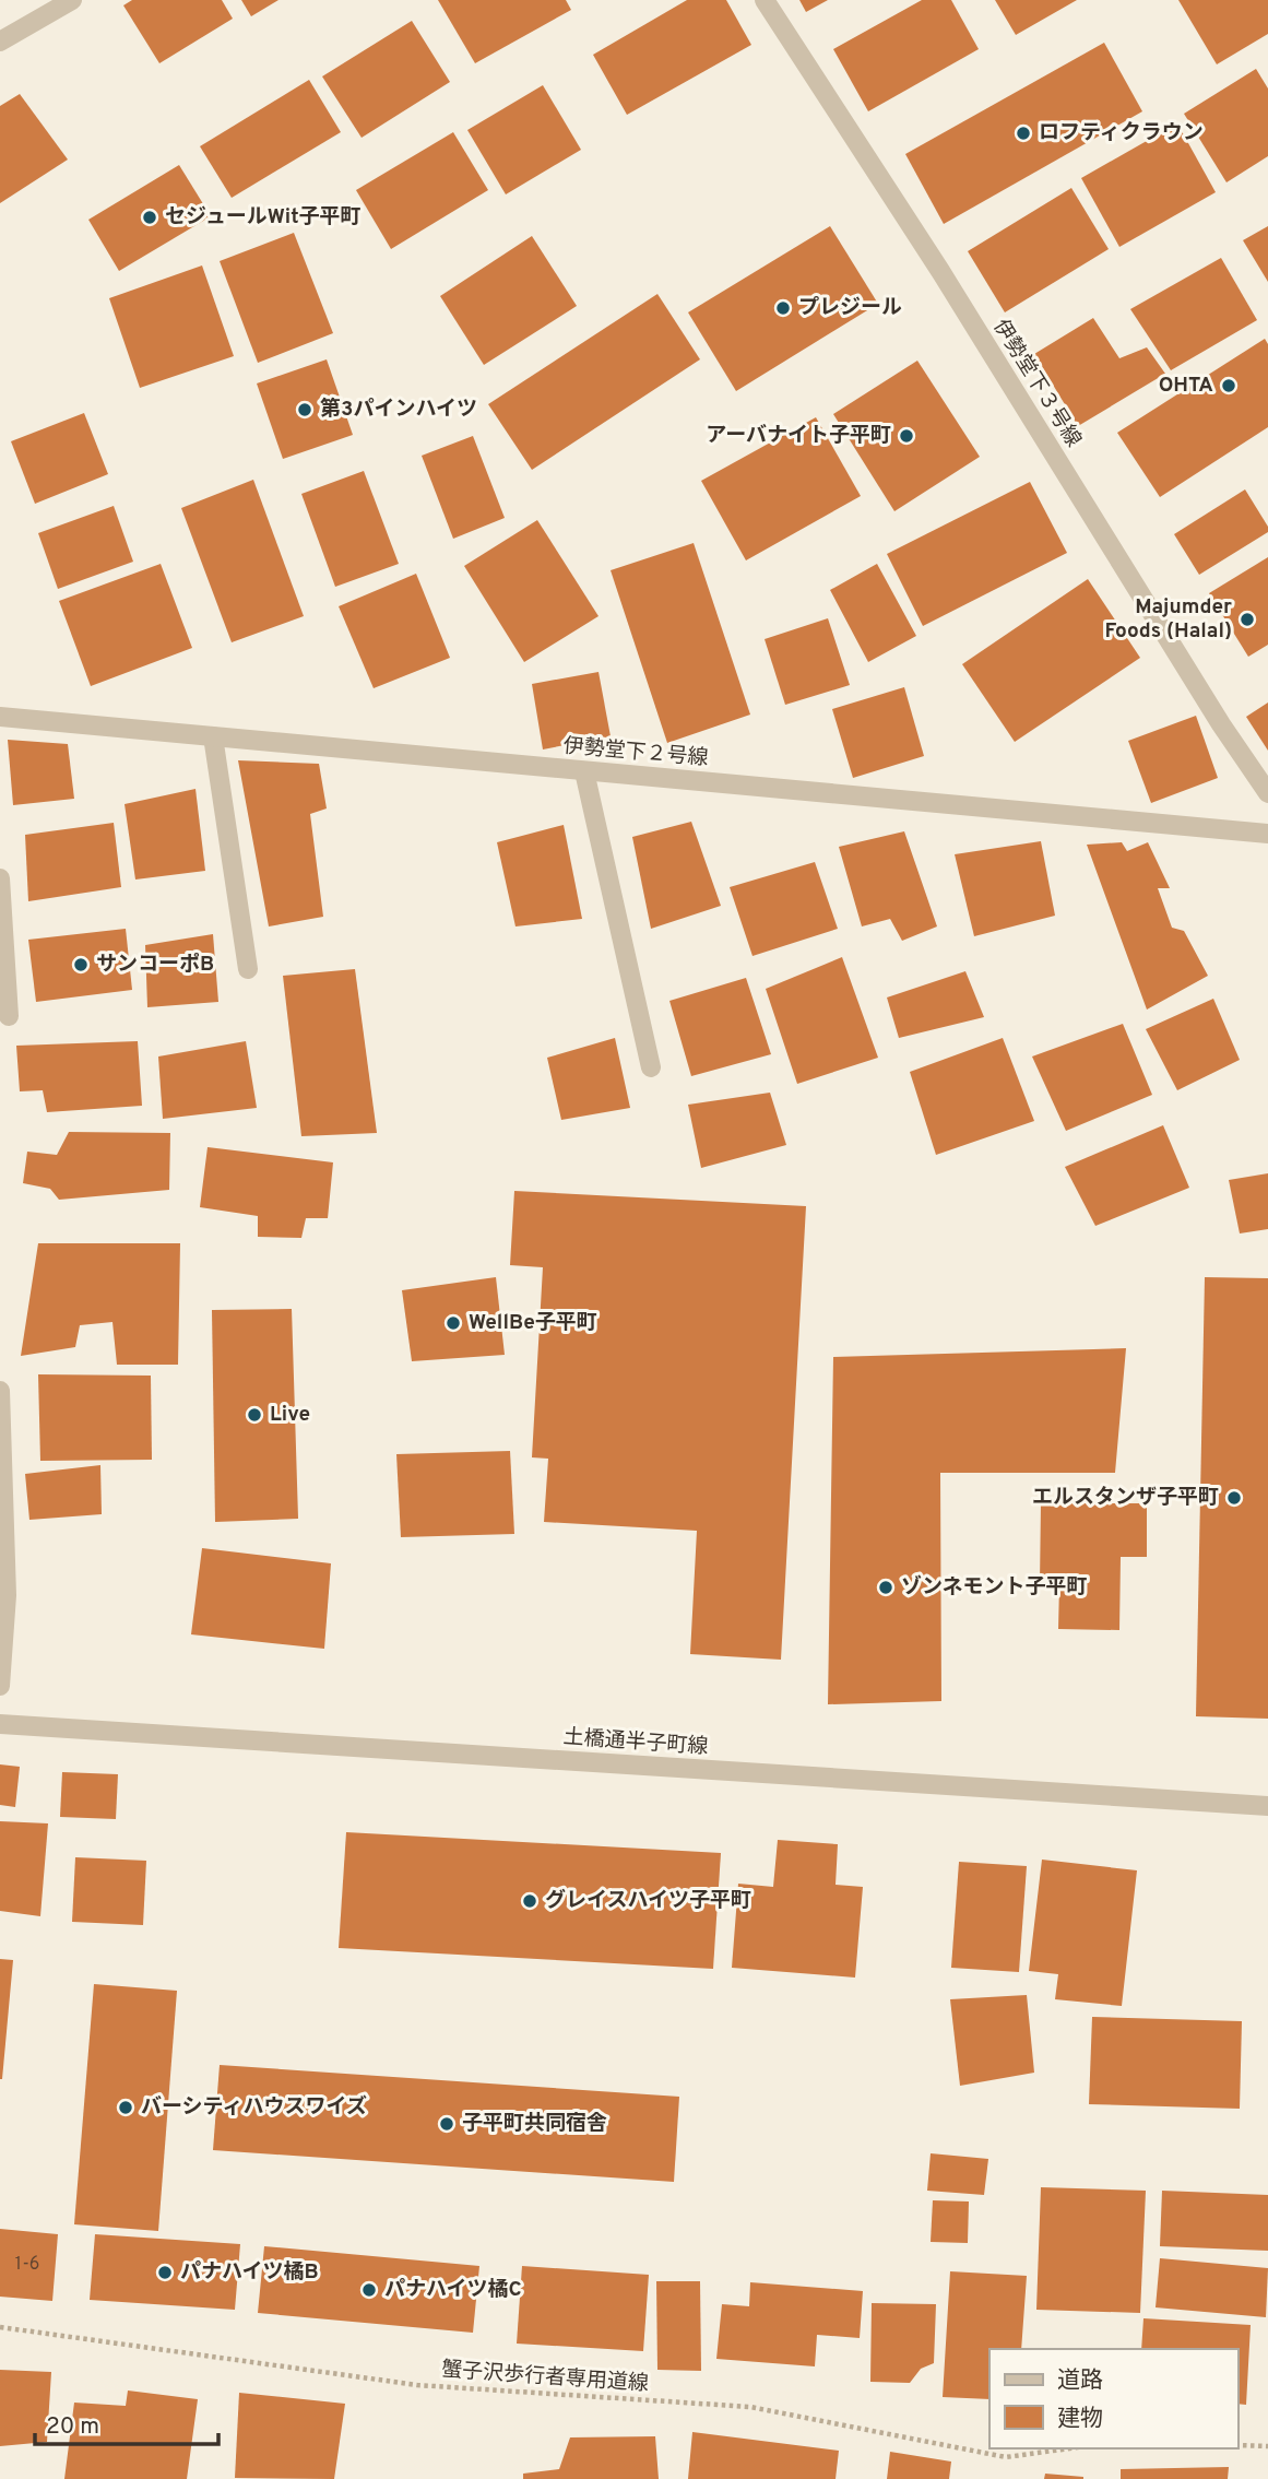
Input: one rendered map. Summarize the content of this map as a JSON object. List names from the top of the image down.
{
  "streets": {
    "street": ["伊勢堂下３号線", "伊勢堂下２号線", "土橋通半子町線"],
    "path": ["蟹子沢歩行者専用道線"]
  },
  "places": [
    "ロフティクラウン",
    "セジュールWit子平町",
    "プレジール",
    "OHTA",
    "第3パインハイツ",
    "アーバナイト子平町",
    "Majumder Foods (Halal)",
    "サンコーポB",
    "WellBe子平町",
    "Live",
    "エルスタンザ子平町",
    "ゾンネモント子平町",
    "グレイスハイツ子平町",
    "バーシティハウスワイズ",
    "子平町共同宿舎",
    "パナハイツ橘B",
    "パナハイツ橘C"
  ],
  "house_numbers": ["1-6"],
  "legend": ["道路", "建物"],
  "scale_bar": "20 m"
}
